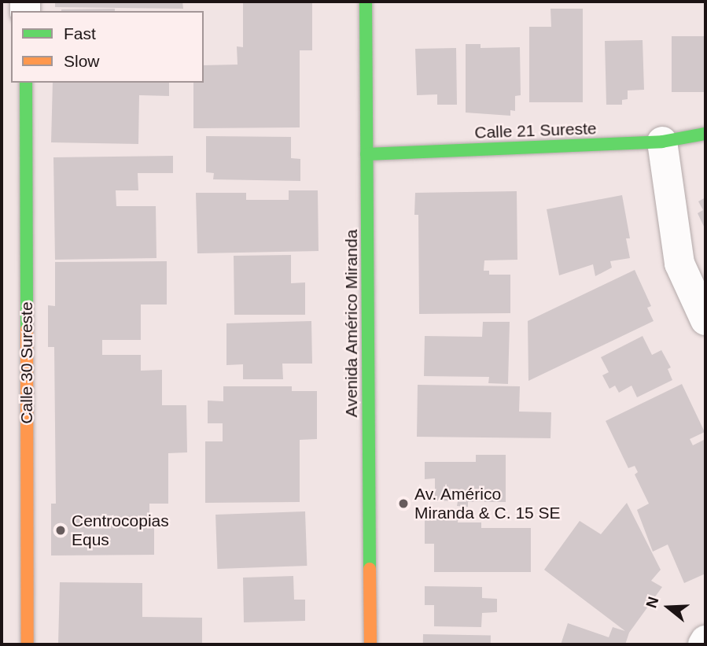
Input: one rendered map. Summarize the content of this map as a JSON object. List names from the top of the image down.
{
  "streets": {
    "street": ["Calle 21 Sureste", "Avenida Américo Miranda", "Calle 30 Sureste"]
  },
  "crossings": [
    ["Calle 21 Sureste", "Avenida Américo Miranda"]
  ],
  "places": ["Av. Américo Miranda & C. 15 SE", "Centrocopias Equs"],
  "legend": ["Fast", "Slow"],
  "north": "left"
}
